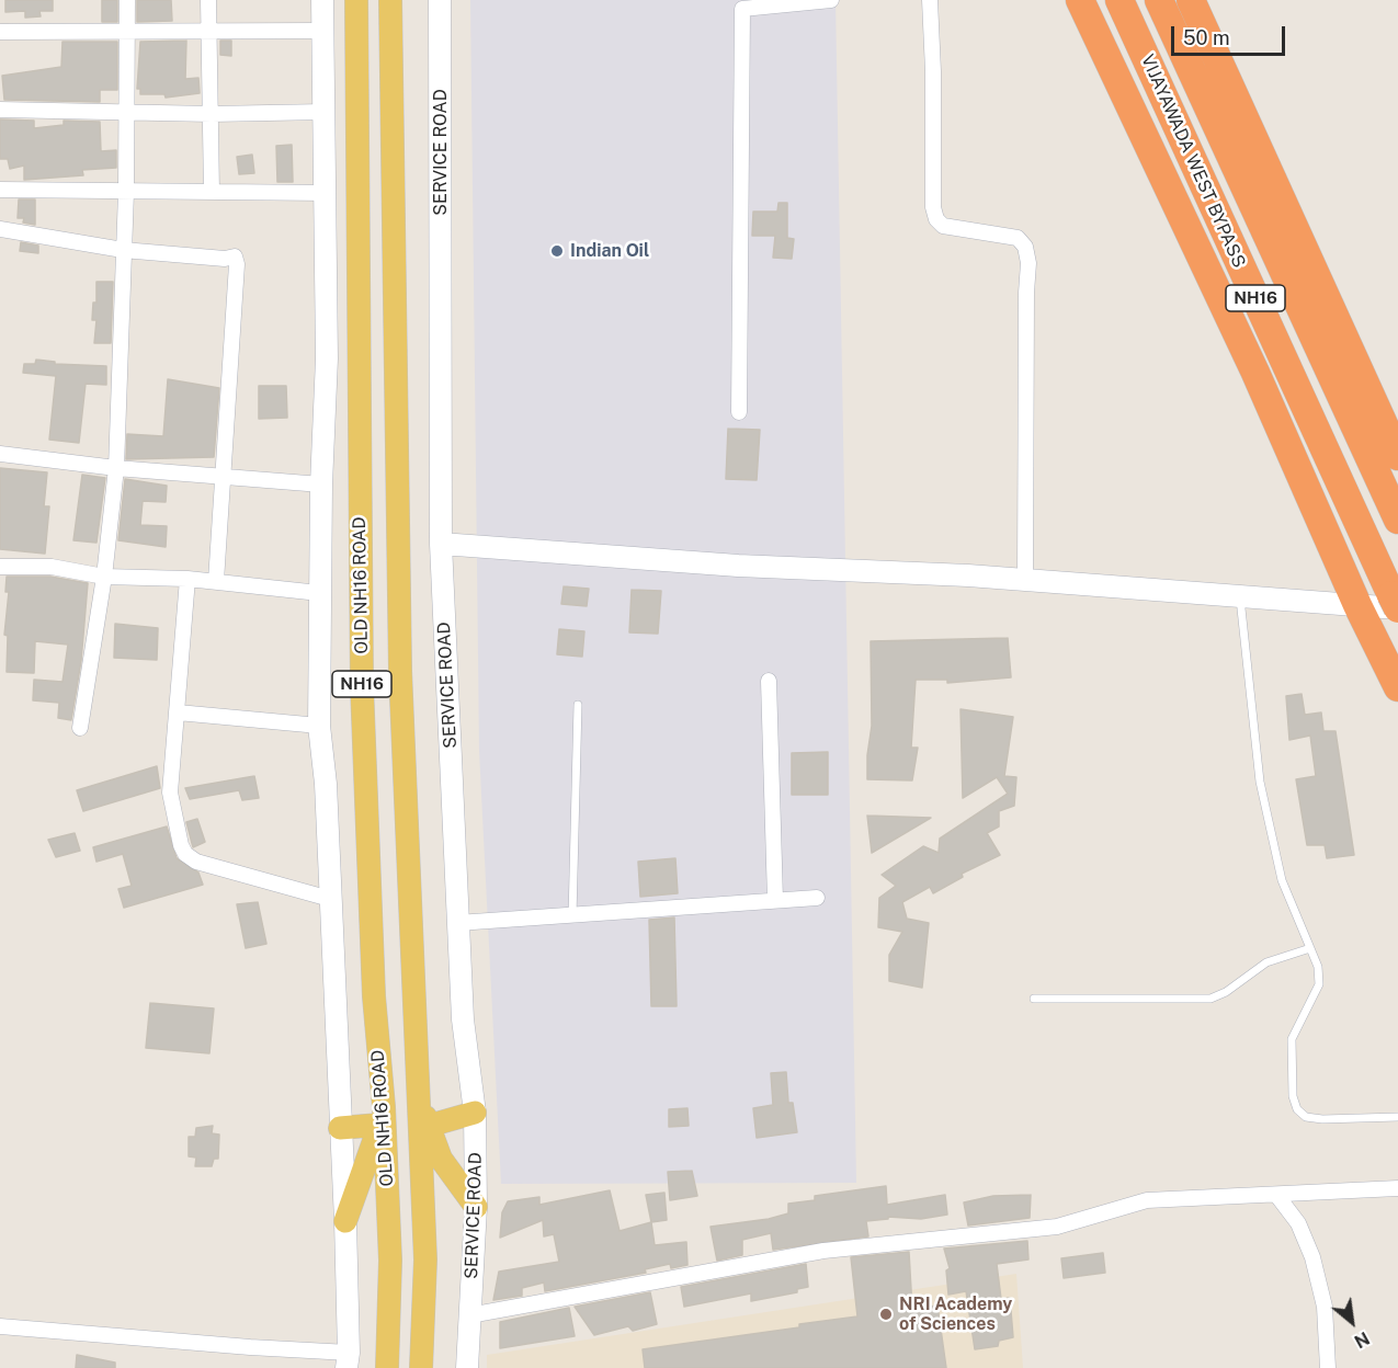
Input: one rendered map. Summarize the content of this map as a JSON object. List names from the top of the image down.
{
  "streets": {
    "highway": ["VIJAYAWADA WEST BYPASS", "NH16"],
    "main road": ["OLD NH16 ROAD"],
    "street": ["SERVICE ROAD"]
  },
  "places": ["Indian Oil", "NRI Academy of Sciences"],
  "scale_bar": "50 m",
  "north": "bottom right"
}
